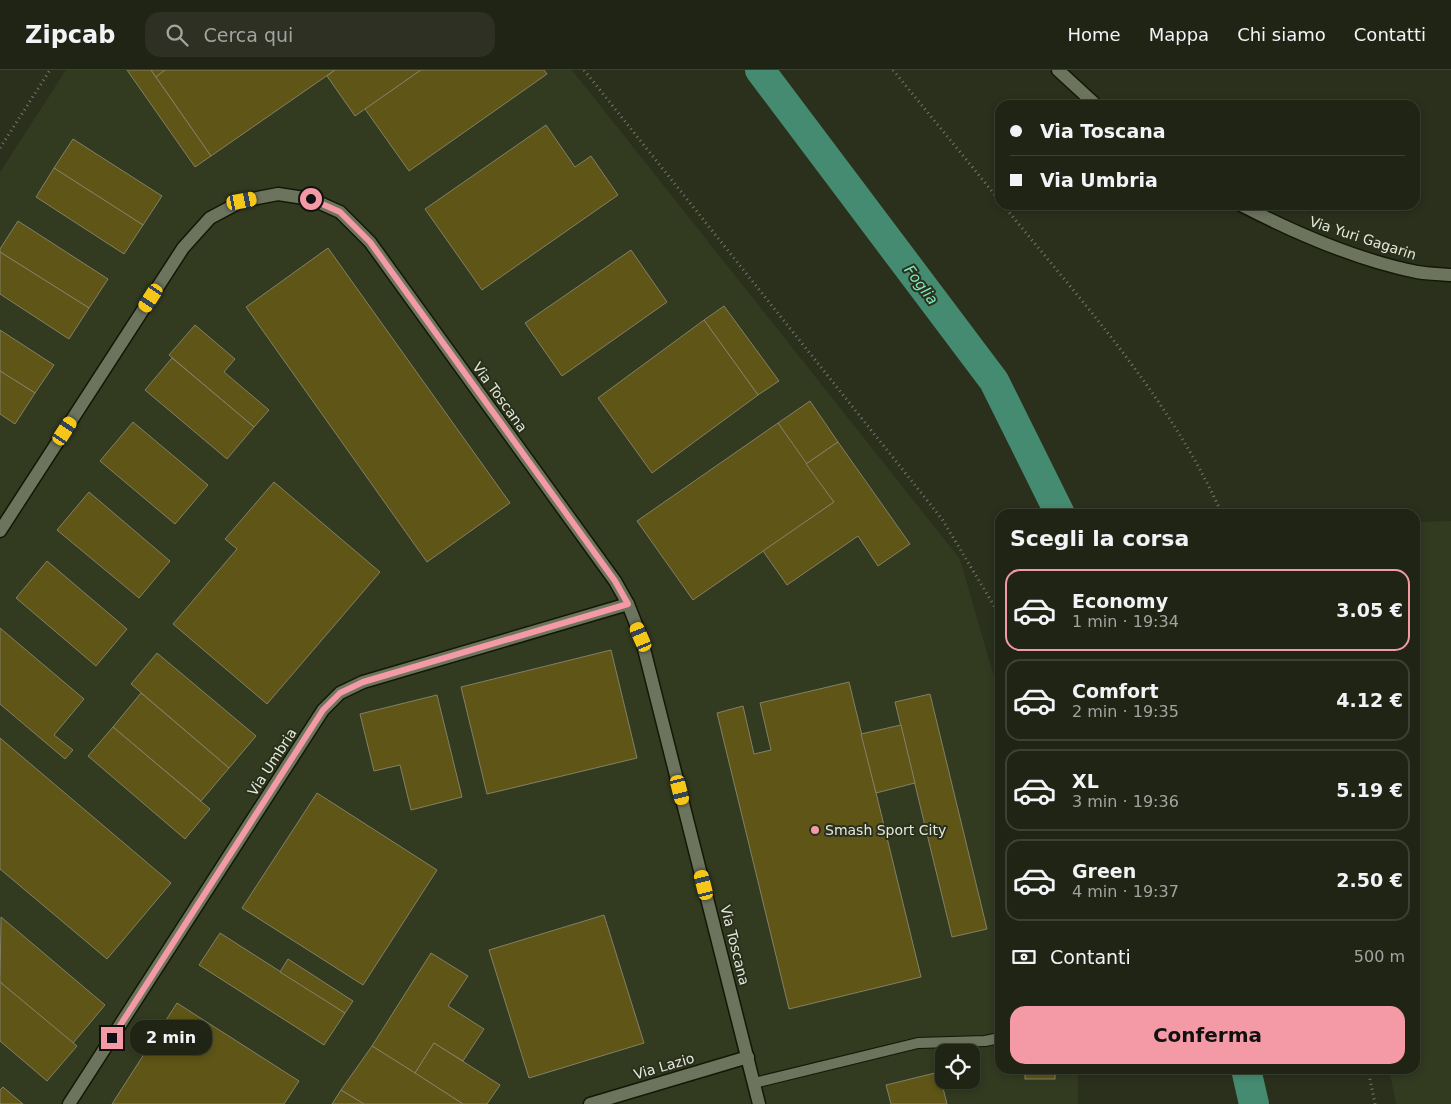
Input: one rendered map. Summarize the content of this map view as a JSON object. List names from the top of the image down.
{
  "streets": {
    "street": [
      "Via Yuri Gagarin",
      "Via Toscana",
      "Via Umbria",
      "Via Lazio"
    ]
  },
  "crossings": [
    ["Via Toscana", "Via Umbria"],
    ["Via Toscana", "Via Lazio"]
  ],
  "water": ["Foglia"],
  "places": ["Smash Sport City"],
  "page": {
    "header": "Zipcab",
    "search": "Cerca qui",
    "nav": [
      "Home",
      "Mappa",
      "Chi siamo",
      "Contatti"
    ],
    "banner": ["Via Toscana", "Via Umbria"],
    "heading": "Scegli la corsa",
    "list": [
      {
        "name": "Economy",
        "note": "1 min · 19:34",
        "value": "3.05 €"
      },
      {
        "name": "Comfort",
        "note": "2 min · 19:35",
        "value": "4.12 €"
      },
      {
        "name": "XL",
        "note": "3 min · 19:36",
        "value": "5.19 €"
      },
      {
        "name": "Green",
        "note": "4 min · 19:37",
        "value": "2.50 €"
      }
    ],
    "pay": ["Contanti", "500 m"],
    "buttons": "Conferma",
    "bubble": "2 min"
  }
}
